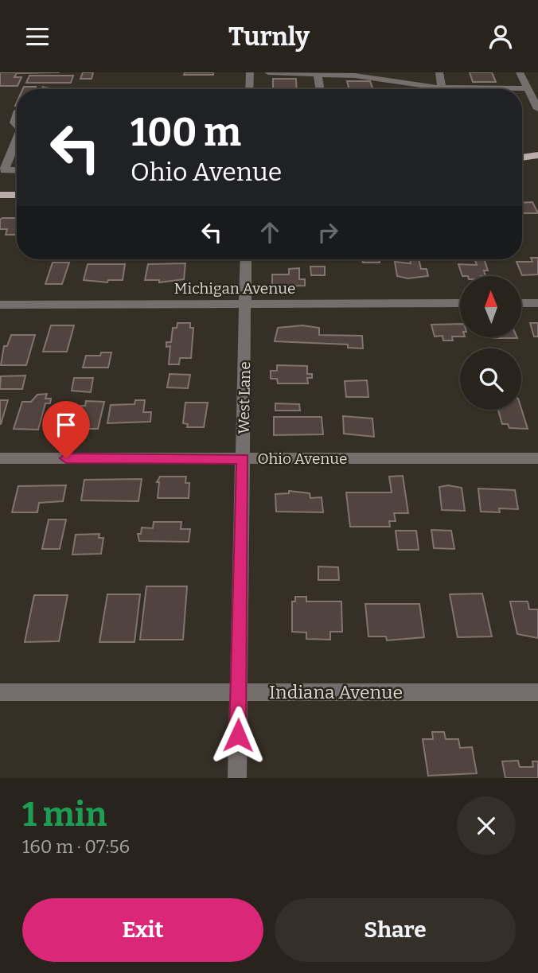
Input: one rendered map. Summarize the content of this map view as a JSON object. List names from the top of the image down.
{
  "streets": {
    "street": [
      "Michigan Avenue",
      "West Lane",
      "Ohio Avenue",
      "Indiana Avenue"
    ]
  },
  "crossings": [
    ["Michigan Avenue", "West Lane"],
    ["West Lane", "Ohio Avenue"],
    ["West Lane", "Indiana Avenue"]
  ],
  "north": "top",
  "page": {
    "header": "Turnly",
    "turn": ["100 m", "Ohio Avenue"],
    "heading": ["1 min", "160 m · 07:56"],
    "buttons": ["Exit", "Share"]
  }
}
